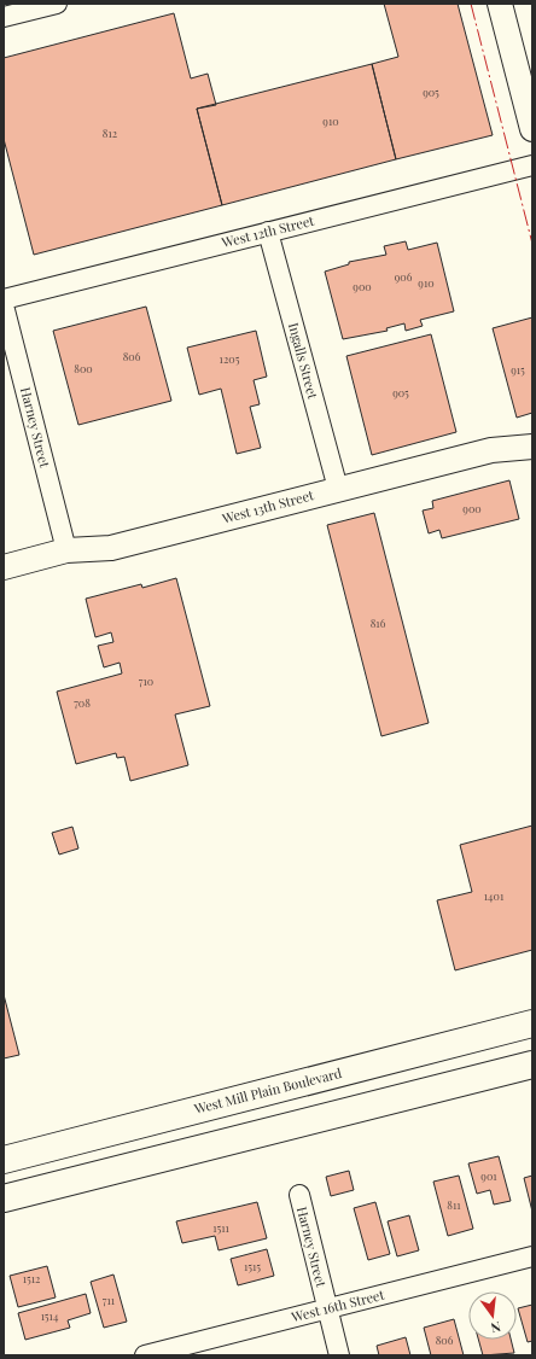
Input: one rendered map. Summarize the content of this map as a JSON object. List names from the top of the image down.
{
  "streets": {
    "main road": ["West Mill Plain Boulevard"],
    "street": [
      "West 12th Street",
      "Ingalls Street",
      "Harney Street",
      "West 13th Street",
      "West 16th Street"
    ]
  },
  "crossings": [
    ["West 12th Street", "Ingalls Street"],
    ["Ingalls Street", "West 13th Street"],
    ["Harney Street", "West 13th Street"],
    ["Harney Street", "West 16th Street"]
  ],
  "house_numbers": [
    "905",
    "910",
    "812",
    "906",
    "910",
    "900",
    "806",
    "1205",
    "800",
    "915",
    "905",
    "900",
    "816",
    "710",
    "708",
    "1401",
    "901",
    "811",
    "1511",
    "1515",
    "1512",
    "711",
    "1514",
    "806"
  ],
  "north": "bottom"
}
